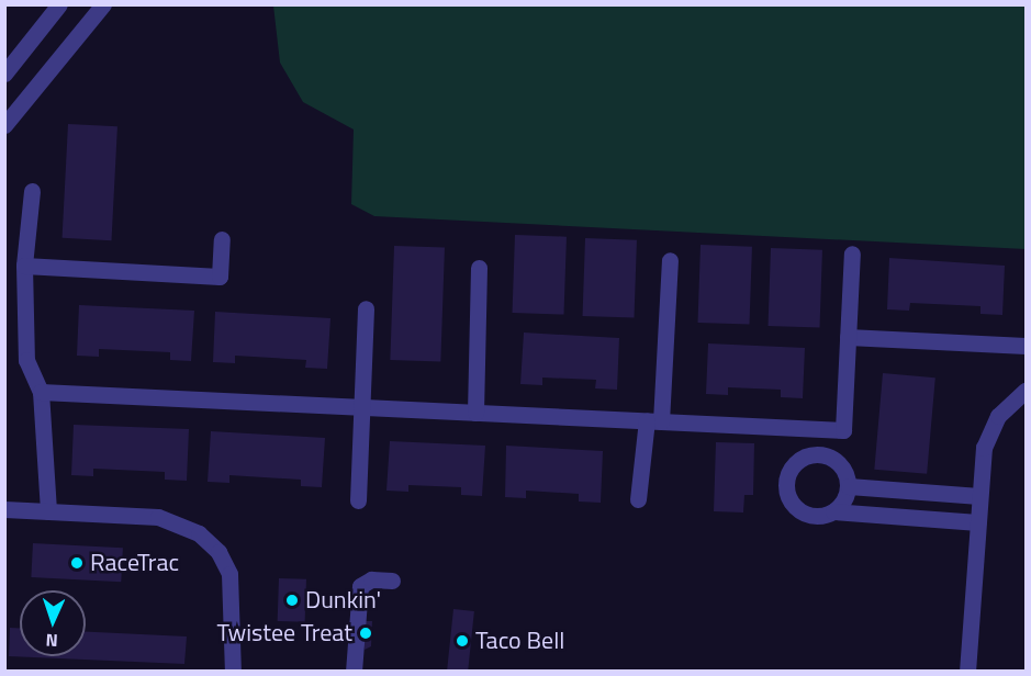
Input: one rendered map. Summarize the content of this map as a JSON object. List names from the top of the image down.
{
  "places": [
    "RaceTrac",
    "Dunkin'",
    "Twistee Treat",
    "Taco Bell"
  ],
  "north": "bottom"
}
